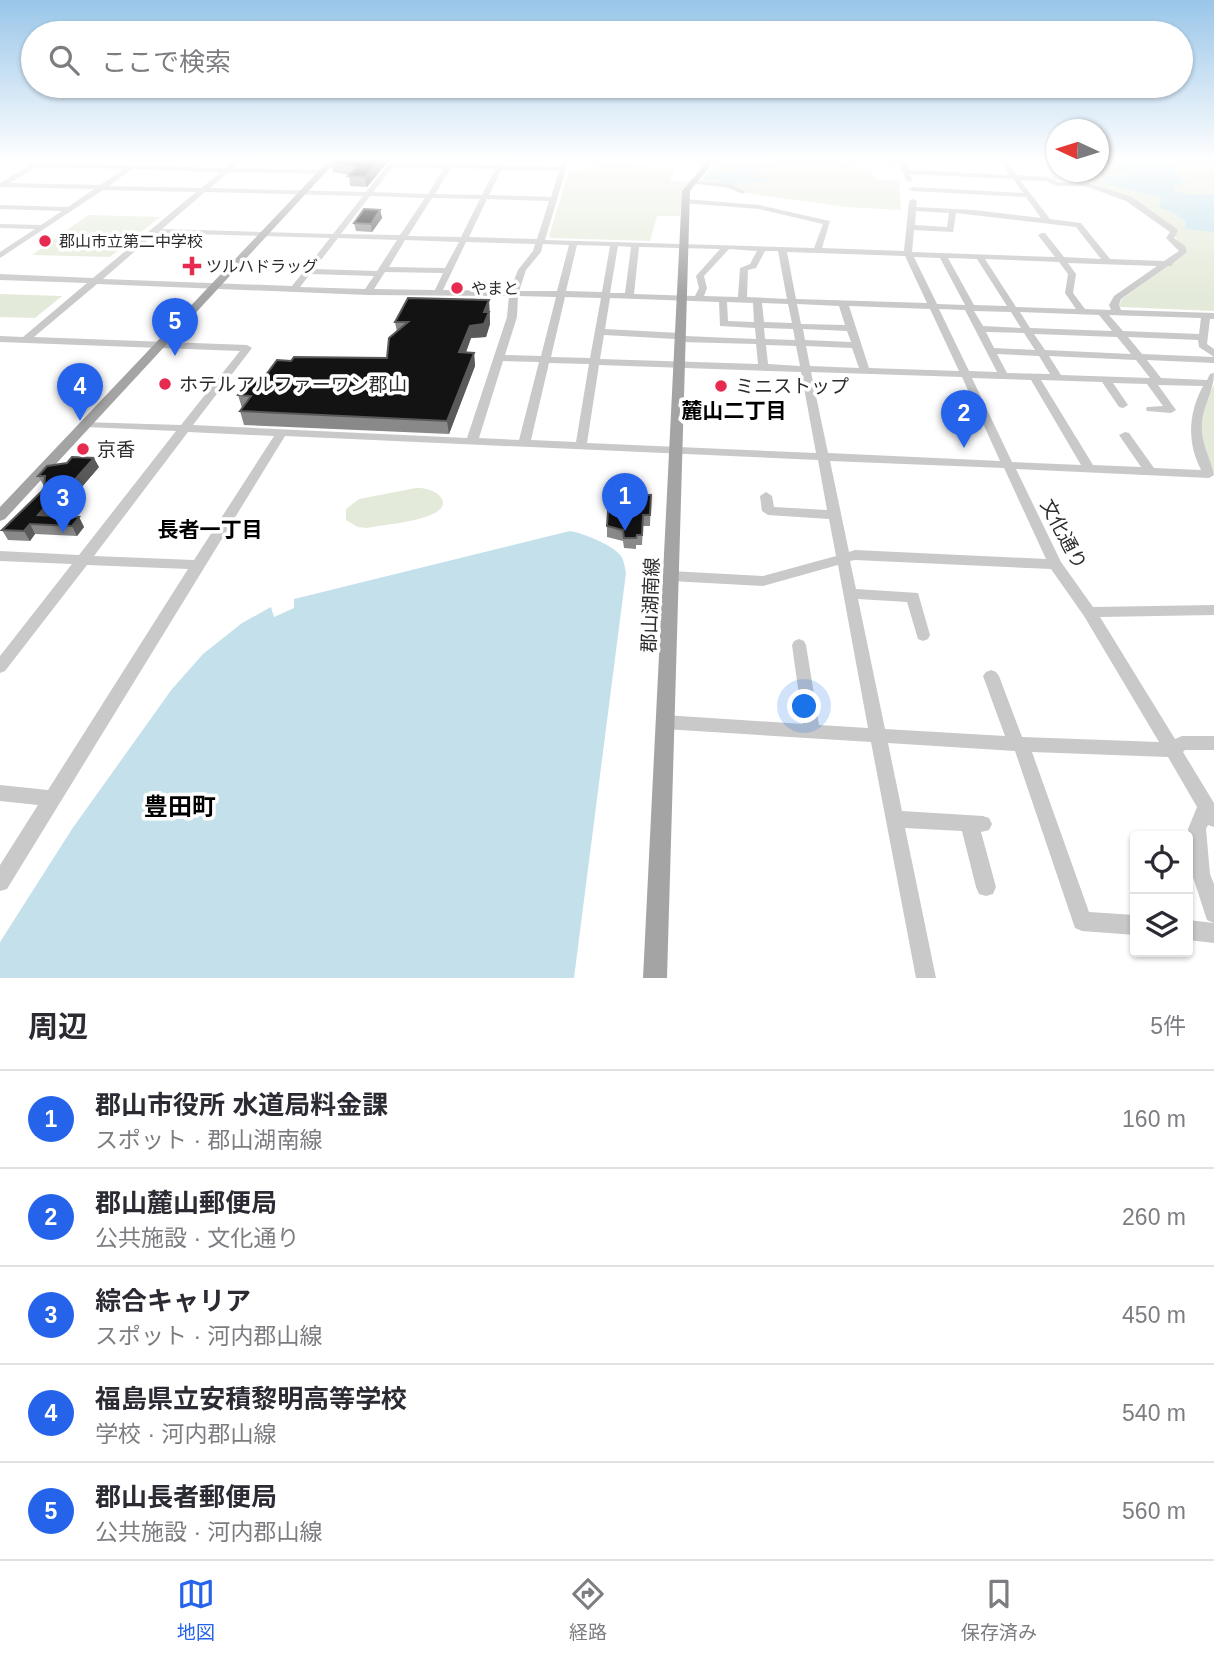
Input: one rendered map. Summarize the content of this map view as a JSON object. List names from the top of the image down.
{
  "streets": {
    "main road": ["郡山湖南線"],
    "street": ["文化通り"]
  },
  "districts": ["麓山二丁目", "長者一丁目", "豊田町"],
  "places": {
    "other": [
      "郡山市立第二中学校",
      "やまと",
      "ホテルアルファーワン郡山",
      "ミニストップ",
      "京香"
    ],
    "health": ["ツルハドラッグ"]
  },
  "north": "left",
  "page": {
    "search": "ここで検索",
    "pins": [
      "5",
      "4",
      "2",
      "1",
      "3"
    ],
    "heading": ["周辺", "5件"],
    "list": [
      {
        "mark": "1",
        "name": "郡山市役所 水道局料金課",
        "note": "スポット · 郡山湖南線",
        "value": "160 m"
      },
      {
        "mark": "2",
        "name": "郡山麓山郵便局",
        "note": "公共施設 · 文化通り",
        "value": "260 m"
      },
      {
        "mark": "3",
        "name": "綜合キャリア",
        "note": "スポット · 河内郡山線",
        "value": "450 m"
      },
      {
        "mark": "4",
        "name": "福島県立安積黎明高等学校",
        "note": "学校 · 河内郡山線",
        "value": "540 m"
      },
      {
        "mark": "5",
        "name": "郡山長者郵便局",
        "note": "公共施設 · 河内郡山線",
        "value": "560 m"
      }
    ],
    "nav": ["地図", "経路", "保存済み"]
  }
}
